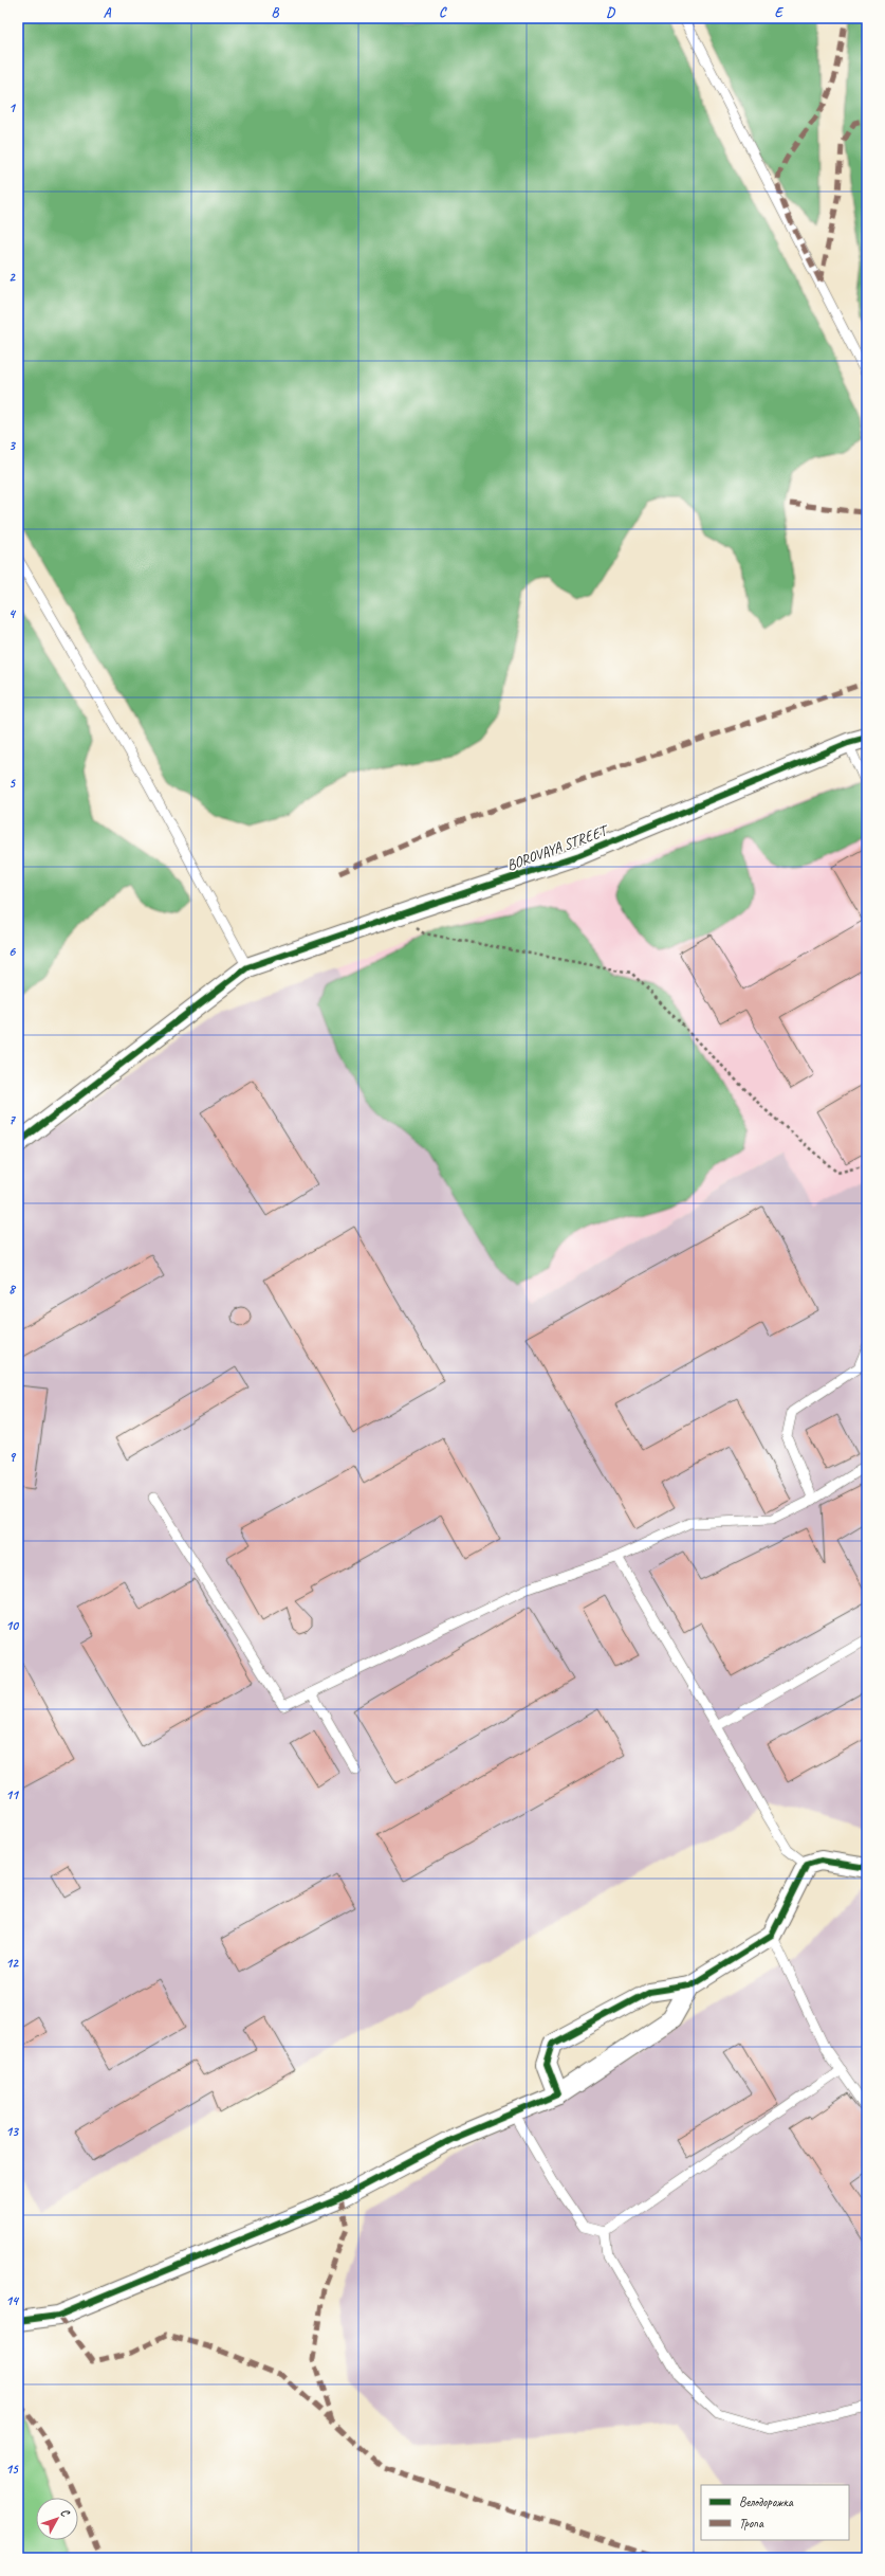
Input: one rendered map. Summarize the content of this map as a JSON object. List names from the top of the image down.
{
  "streets": {
    "street": ["BOROVAYA STREET"]
  },
  "legend": ["Велодорожка", "Тропа"],
  "north": "top right",
  "grid": {
    "columns": [
      "A",
      "B",
      "C",
      "D",
      "E"
    ],
    "rows": [
      "1",
      "2",
      "3",
      "4",
      "5",
      "6",
      "7",
      "8",
      "9",
      "10",
      "11",
      "12",
      "13",
      "14",
      "15"
    ]
  }
}
